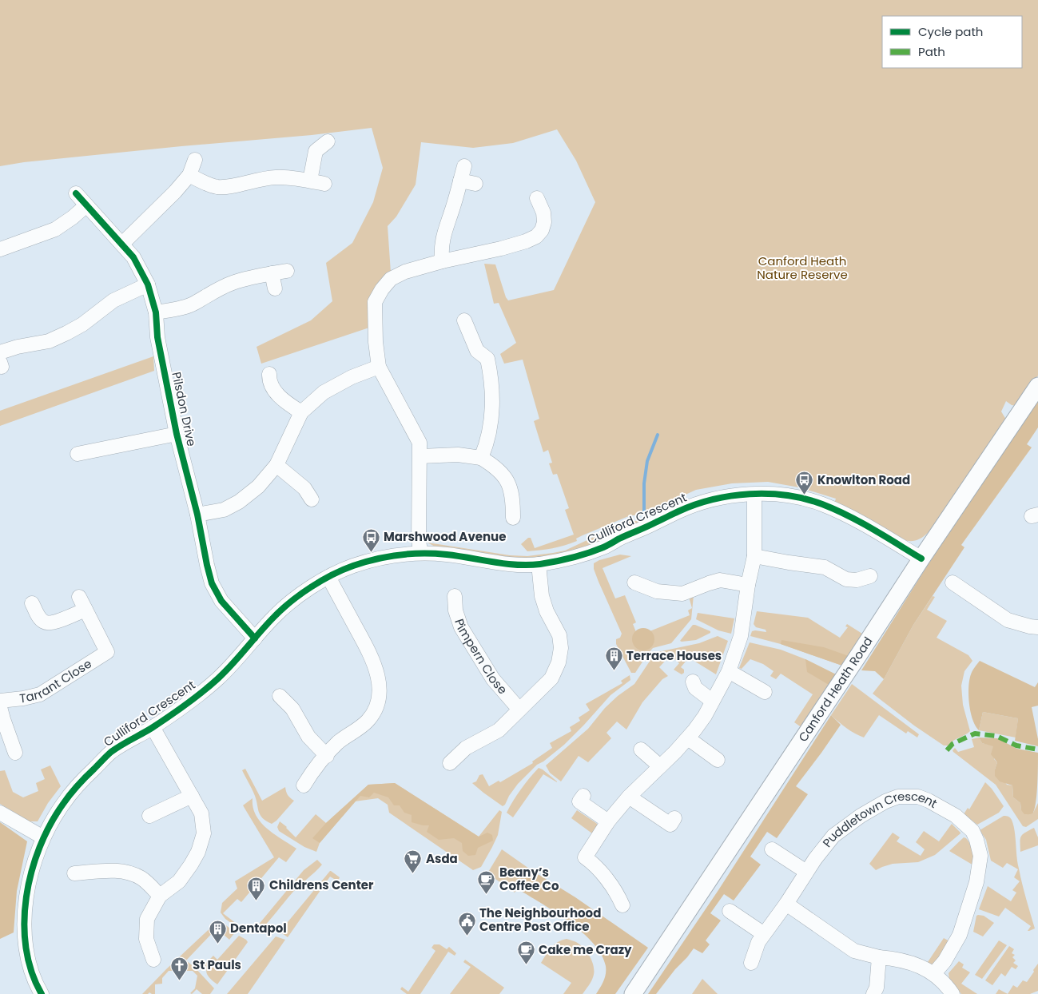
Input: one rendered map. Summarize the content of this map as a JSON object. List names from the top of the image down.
{
  "streets": {
    "main road": ["Canford Heath Road"],
    "street": [
      "Pilsdon Drive",
      "Culliford Crescent",
      "Pimpern Close",
      "Tarrant Close",
      "Puddletown Crescent"
    ]
  },
  "crossings": [
    ["Pilsdon Drive", "Culliford Crescent"],
    ["Culliford Crescent", "Canford Heath Road"]
  ],
  "parks": ["Canford Heath Nature Reserve"],
  "places": {
    "bus stop": ["Knowlton Road", "Marshwood Avenue"],
    "building": ["Terrace Houses", "Childrens Center", "Dentapol"],
    "supermarket": ["Asda"],
    "cafe": ["Beany’s Coffee Co", "Cake me Crazy"],
    "public building": ["The Neighbourhood Centre Post Office"],
    "church": ["St Pauls"]
  },
  "legend": ["Cycle path", "Path"]
}
